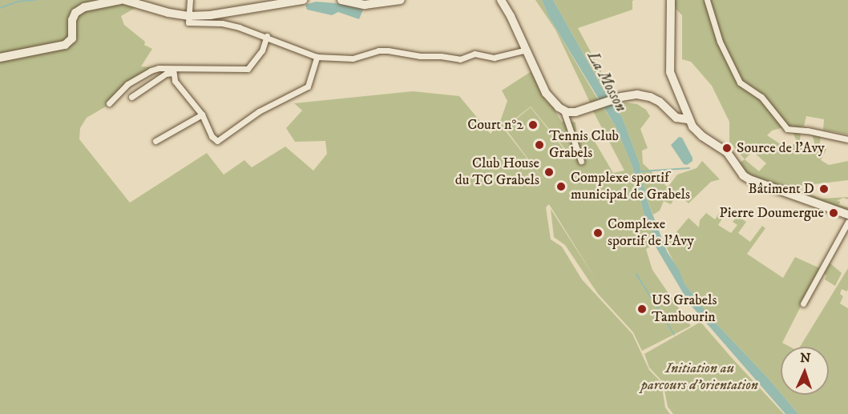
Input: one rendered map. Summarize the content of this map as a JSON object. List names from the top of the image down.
{
  "water": ["La Mosson"],
  "parks": ["Initiation au parcours d'orientation"],
  "places": [
    "Court n°2",
    "Tennis Club Grabels",
    "Source de l'Avy",
    "Club House du TC Grabels",
    "Complexe sportif municipal de Grabels",
    "Bâtiment D",
    "Pierre Doumergue",
    "Complexe sportif de l'Avy",
    "US Grabels Tambourin"
  ],
  "north": "top"
}
